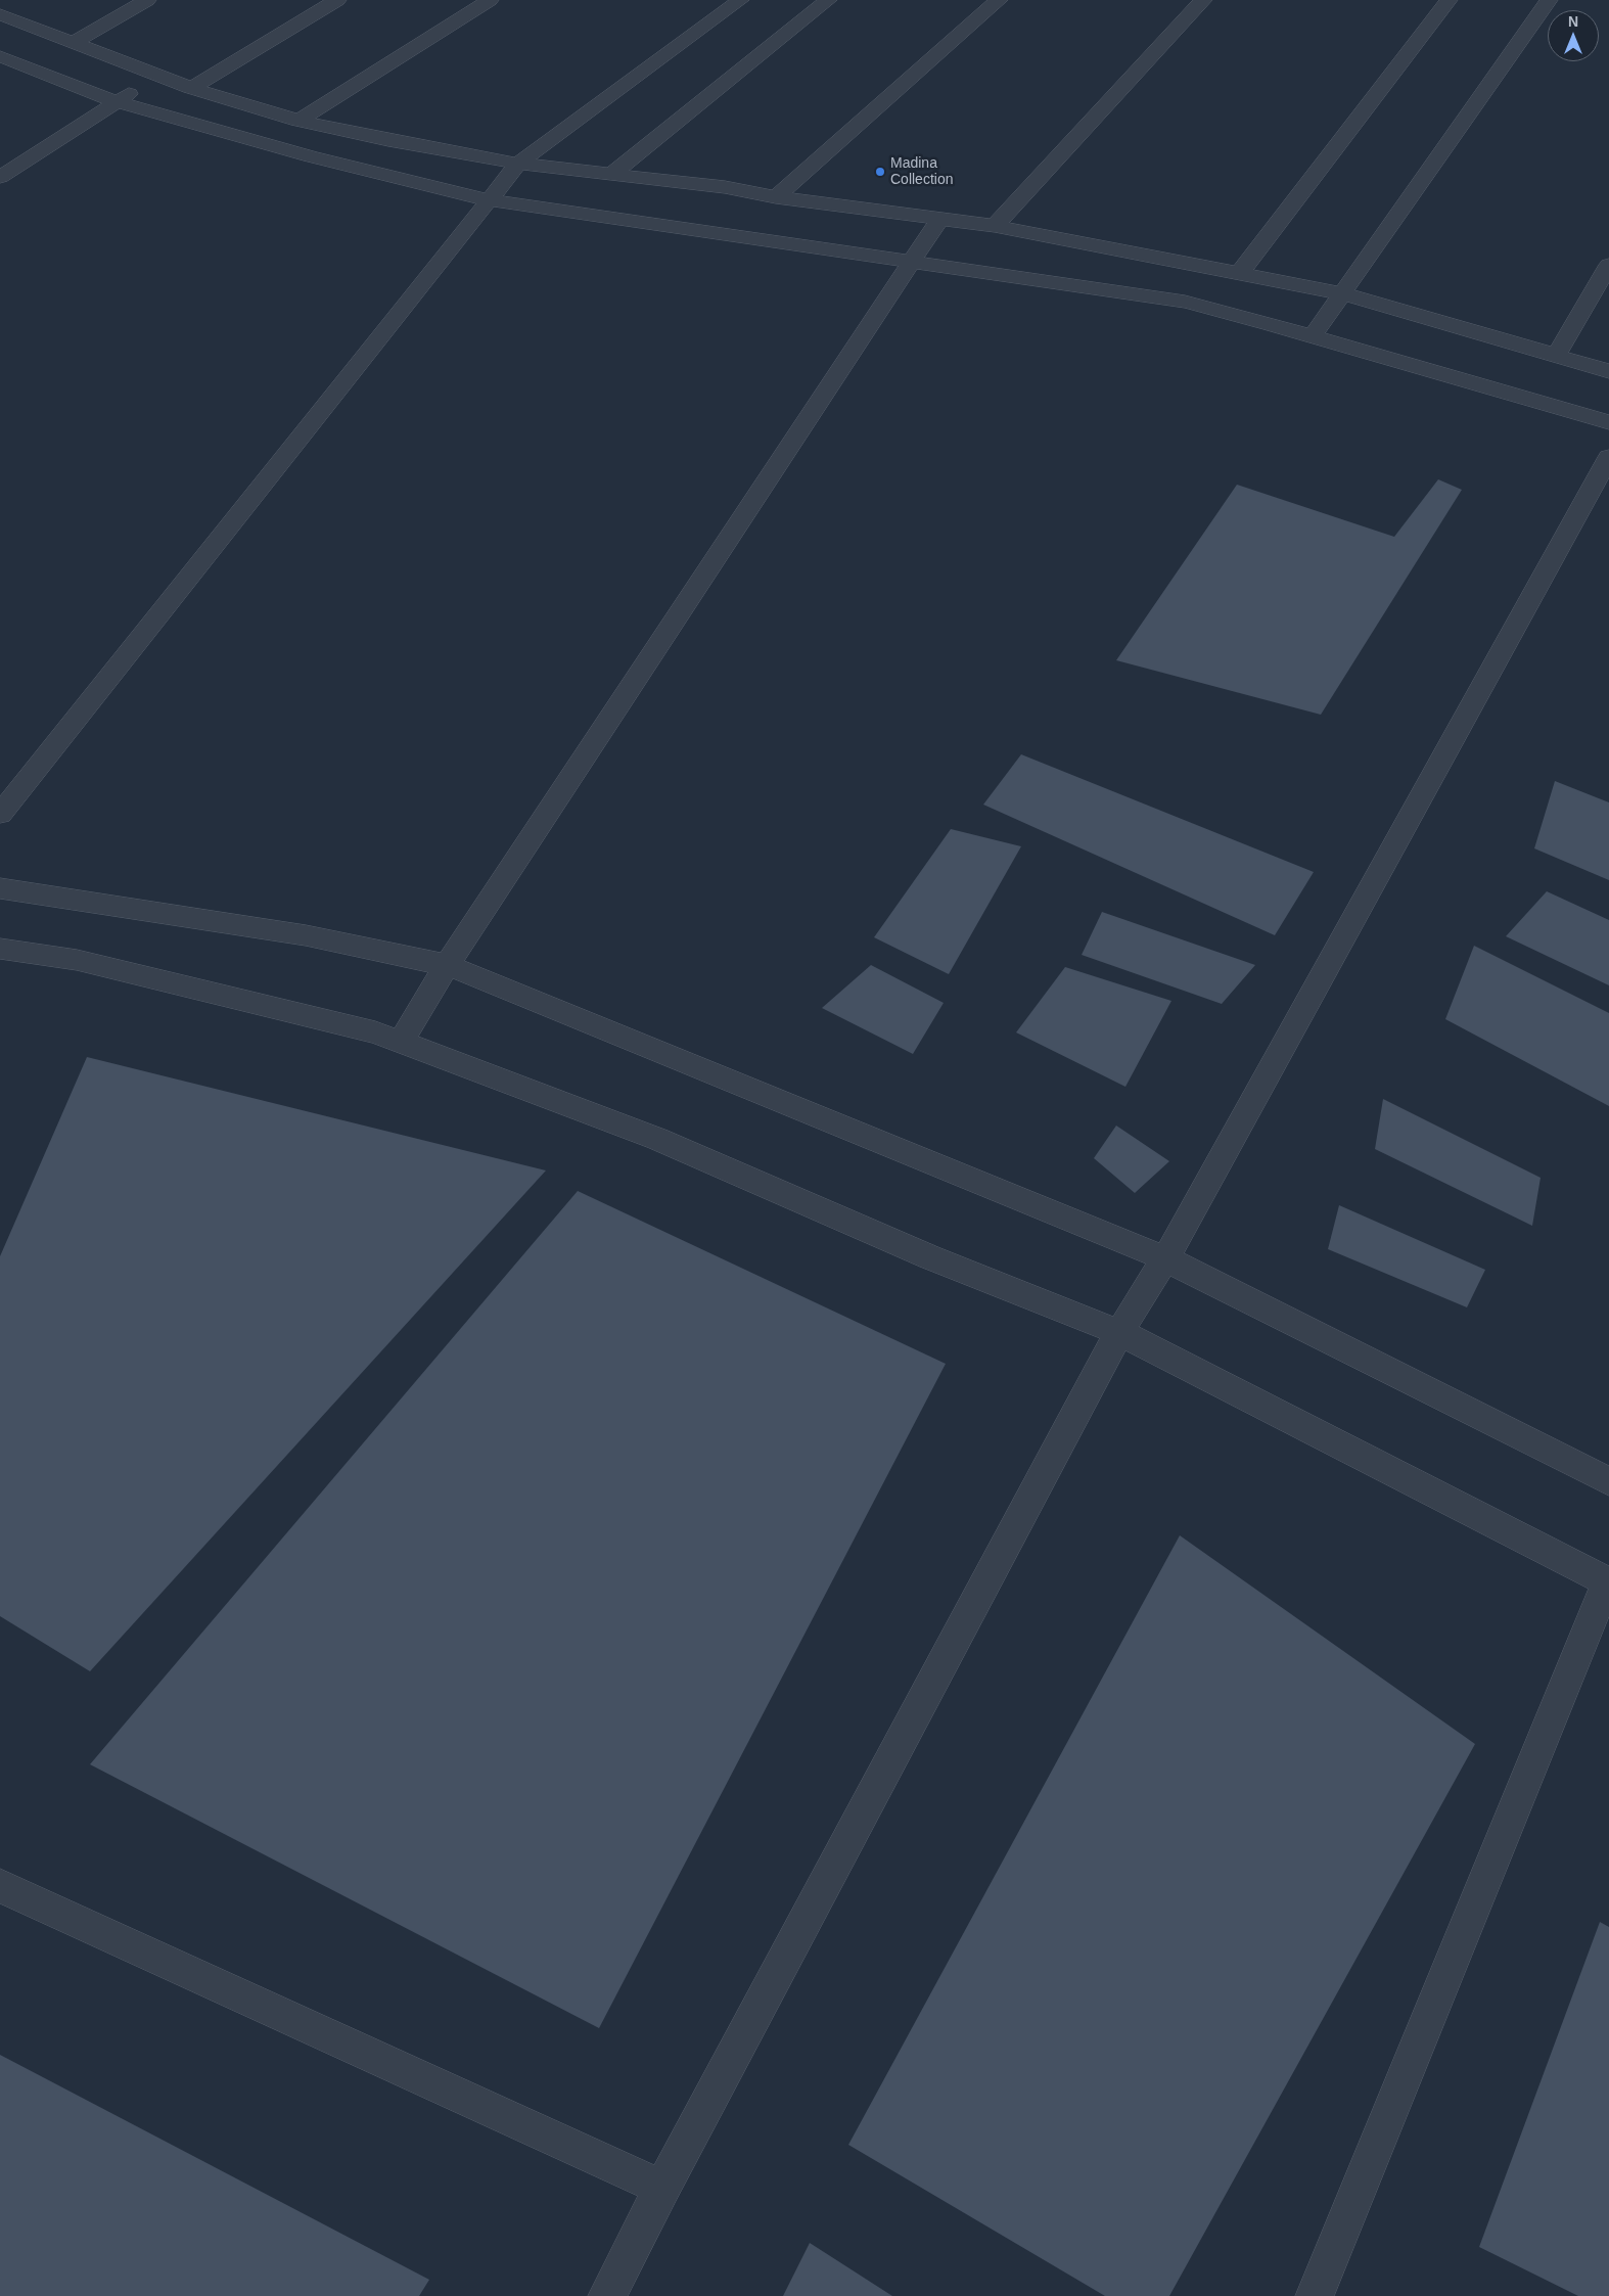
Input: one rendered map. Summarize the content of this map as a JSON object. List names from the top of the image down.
{
  "places": ["Madina Collection"],
  "north": "top"
}
